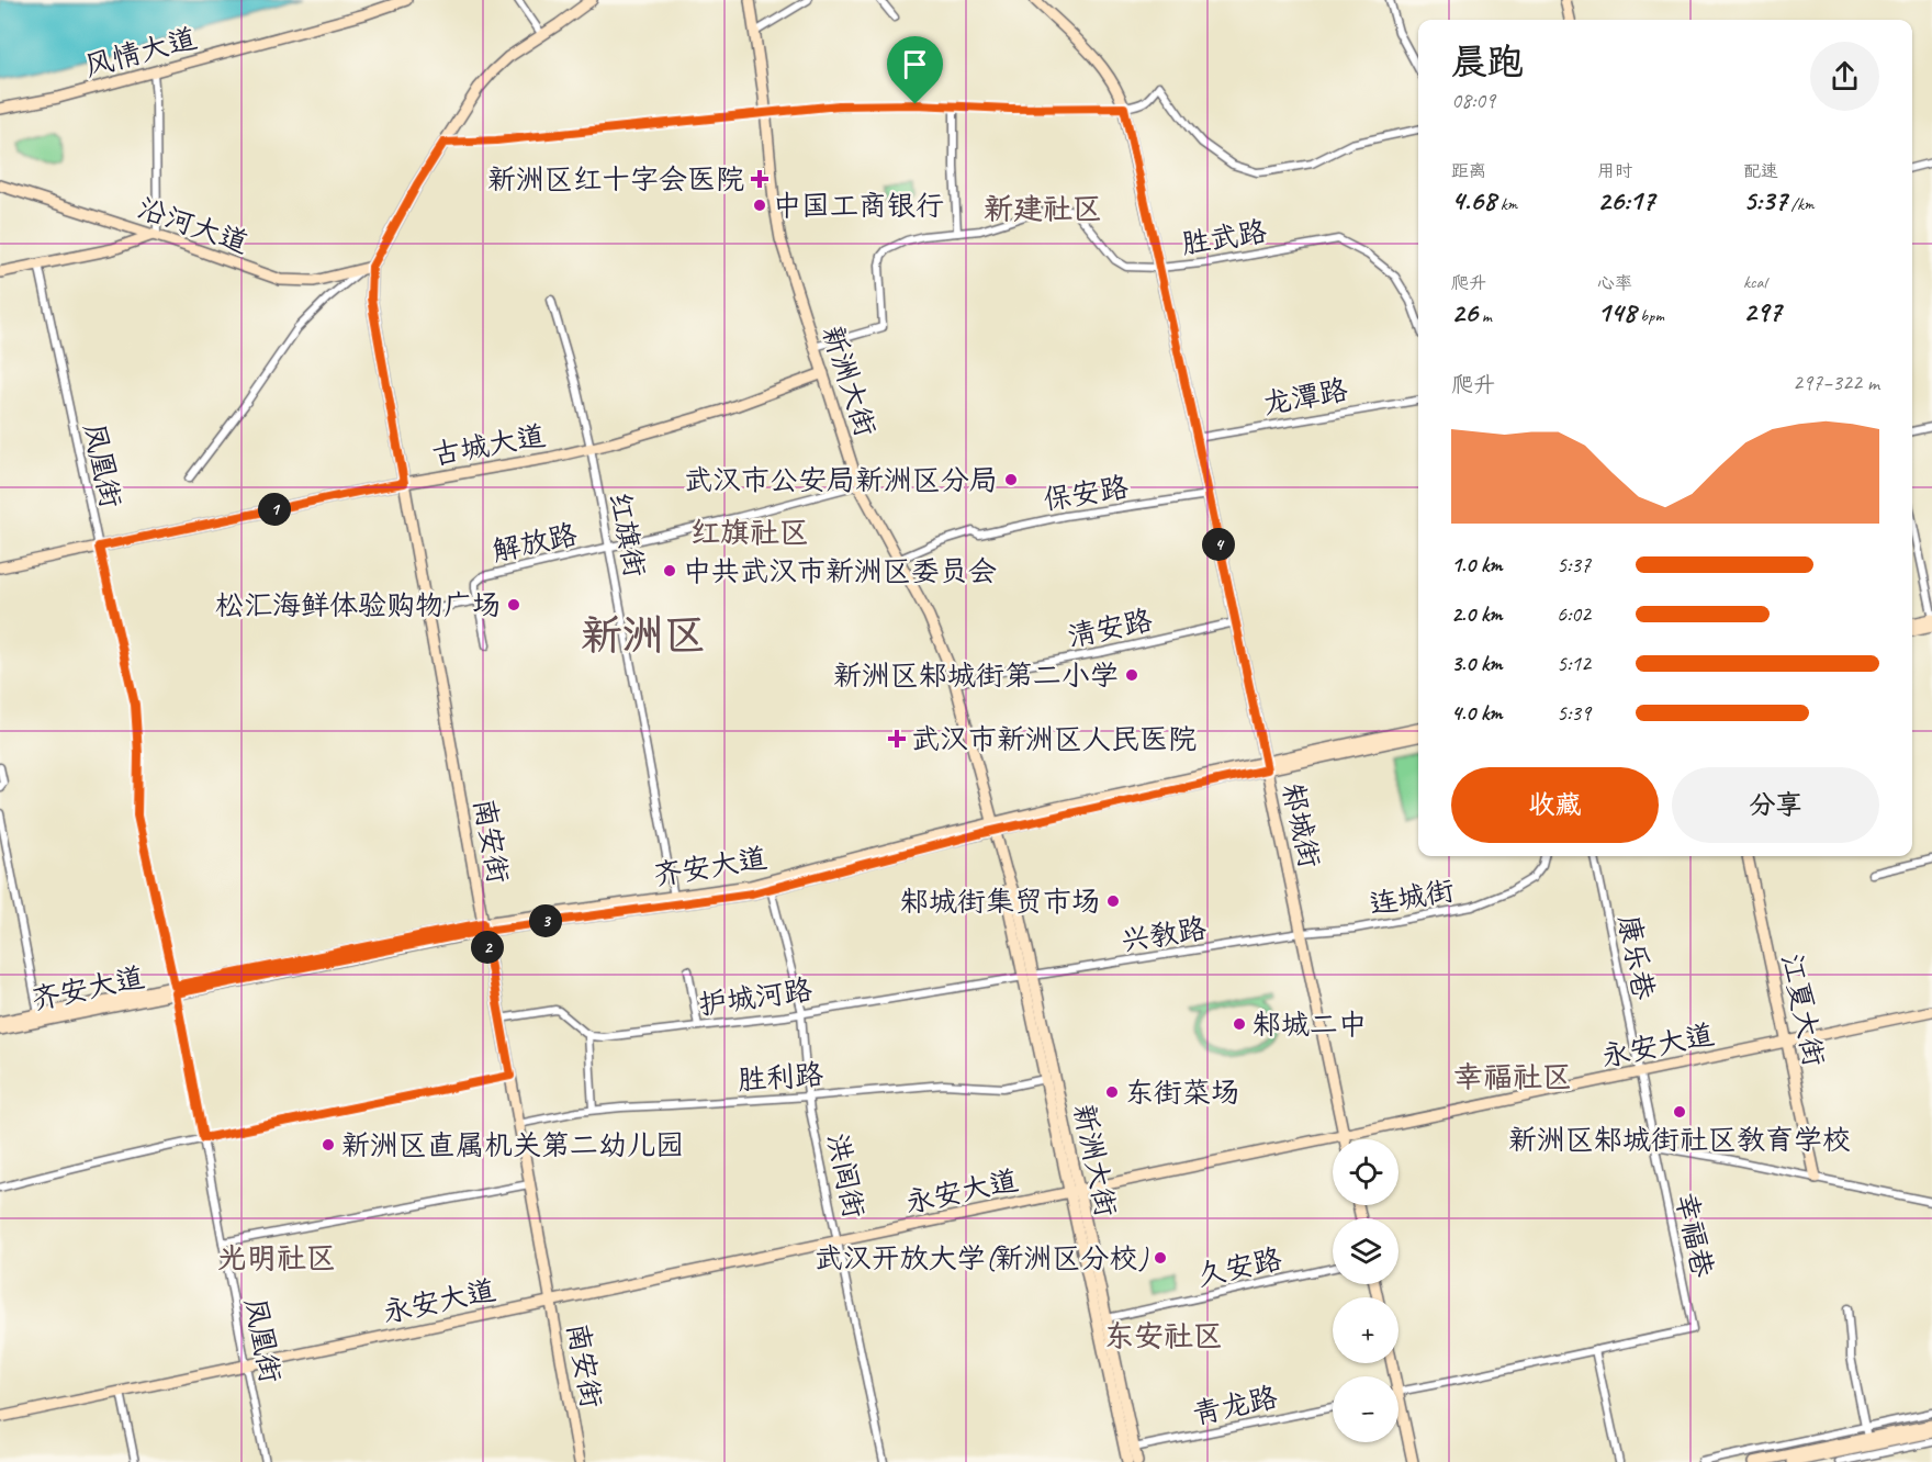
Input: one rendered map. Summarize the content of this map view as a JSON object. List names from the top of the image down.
{
  "streets": {
    "main road": [
      "风情大道",
      "沿河大道",
      "新洲大街",
      "古城大道",
      "邾城街",
      "南安街",
      "齐安大道",
      "江夏大街",
      "永安大道"
    ],
    "street": [
      "胜武路",
      "龙潭路",
      "凤凰街",
      "保安路",
      "红旗街",
      "解放路",
      "清安路",
      "连城街",
      "兴教路",
      "康乐巷",
      "护城河路",
      "胜利路",
      "洪闾街",
      "幸福巷",
      "久安路",
      "青龙路"
    ]
  },
  "crossings": [
    ["沿河大道", "南安街"],
    ["胜武路", "新洲大街"],
    ["胜武路", "邾城街"],
    ["新洲大街", "古城大道"],
    ["新洲大街", "保安路"],
    ["新洲大街", "解放路"],
    ["新洲大街", "清安路"],
    ["新洲大街", "齐安大道"],
    ["新洲大街", "兴教路"],
    ["新洲大街", "护城河路"],
    ["新洲大街", "永安大道"],
    ["新洲大街", "胜利路"],
    ["新洲大街", "久安路"],
    ["新洲大街", "青龙路"],
    ["龙潭路", "邾城街"],
    ["古城大道", "凤凰街"],
    ["古城大道", "红旗街"],
    ["古城大道", "南安街"],
    ["凤凰街", "齐安大道"],
    ["凤凰街", "永安大道"],
    ["保安路", "邾城街"],
    ["红旗街", "解放路"],
    ["红旗街", "齐安大道"],
    ["清安路", "邾城街"],
    ["邾城街", "齐安大道"],
    ["邾城街", "连城街"],
    ["邾城街", "兴教路"],
    ["邾城街", "永安大道"],
    ["南安街", "齐安大道"],
    ["南安街", "永安大道"],
    ["南安街", "胜利路"],
    ["齐安大道", "洪闾街"],
    ["连城街", "兴教路"],
    ["兴教路", "护城河路"],
    ["康乐巷", "永安大道"],
    ["康乐巷", "幸福巷"],
    ["护城河路", "洪闾街"],
    ["江夏大街", "永安大道"],
    ["永安大道", "洪闾街"],
    ["永安大道", "幸福巷"],
    ["胜利路", "洪闾街"]
  ],
  "districts": [
    "新建社区",
    "红旗社区",
    "新洲区",
    "幸福社区",
    "光明社区",
    "东安社区"
  ],
  "places": {
    "health": ["新洲区红十字会医院", "武汉市新洲区人民医院"],
    "other": [
      "中国工商银行",
      "武汉市公安局新洲区分局",
      "中共武汉市新洲区委员会",
      "松汇海鲜体验购物广场",
      "新洲区邾城街第二小学",
      "邾城街集贸市场",
      "邾城二中",
      "东街菜场",
      "新洲区邾城街社区教育学校",
      "新洲区直属机关第二幼儿园",
      "武汉开放大学(新洲区分校)"
    ]
  },
  "page": {
    "heading": ["晨跑", "08:09"],
    "stats": [
      ["距离", "4.68 km"],
      ["用时", "26:17"],
      ["配速", "5:37 /km"],
      ["爬升", "26 m"],
      ["心率", "148 bpm"],
      ["kcal", "297"]
    ],
    "chart": ["爬升", "297–322 m"],
    "pins": [
      "1",
      "4",
      "3",
      "2"
    ],
    "list": [
      {
        "name": "1.0 km",
        "note": "5:37"
      },
      {
        "name": "2.0 km",
        "note": "6:02"
      },
      {
        "name": "3.0 km",
        "note": "5:12"
      },
      {
        "name": "4.0 km",
        "note": "5:39"
      }
    ],
    "buttons": ["收藏", "分享"],
    "map_buttons": ["+", "−"]
  }
}
